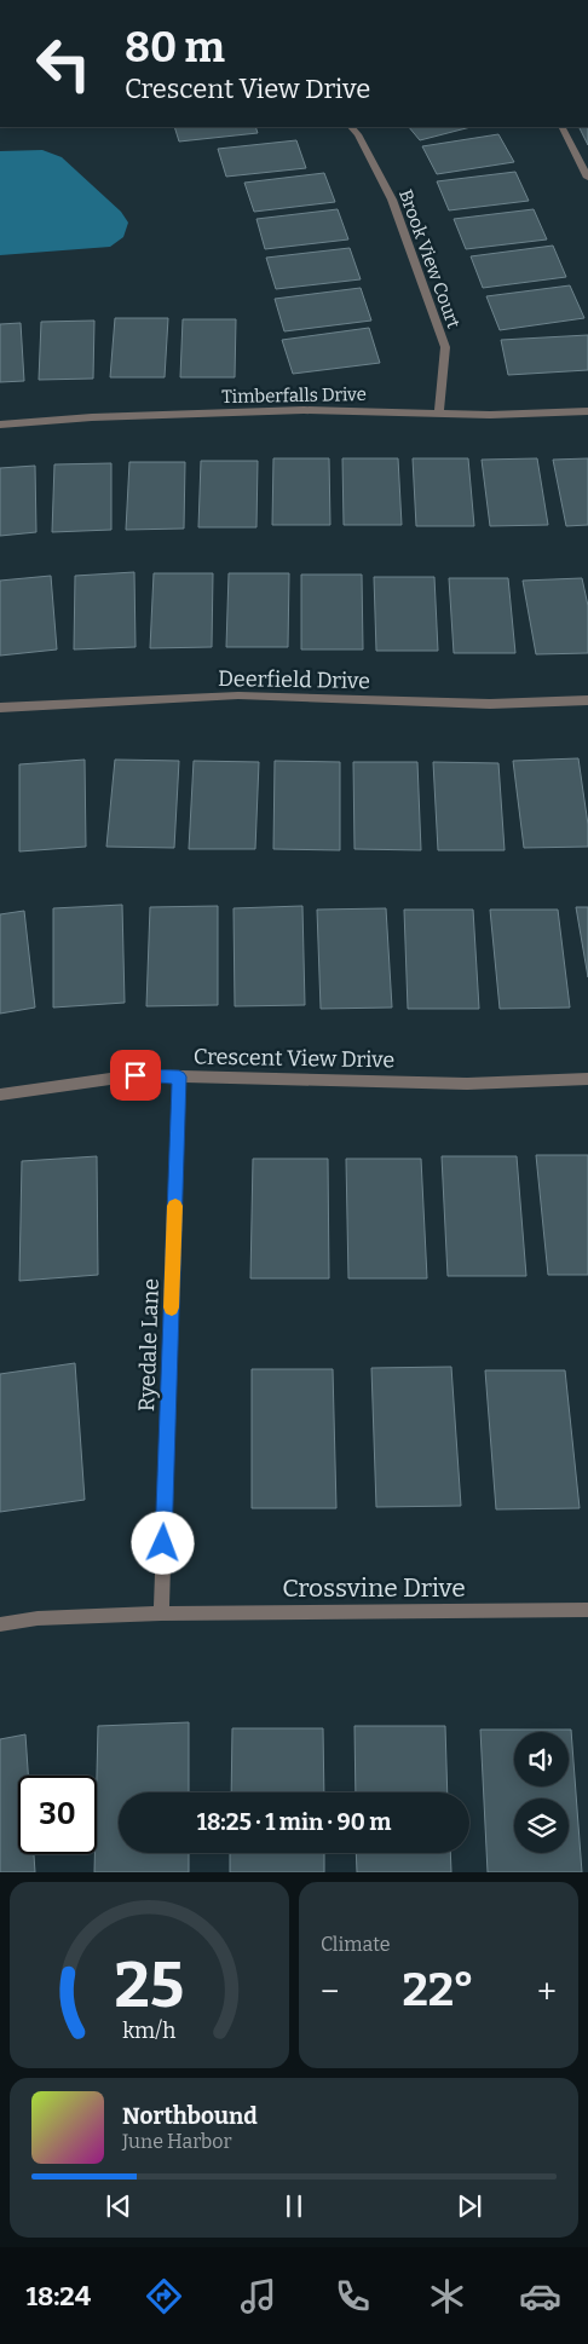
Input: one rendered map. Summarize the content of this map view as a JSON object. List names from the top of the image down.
{
  "streets": {
    "street": [
      "Brook View Court",
      "Timberfalls Drive",
      "Deerfield Drive",
      "Crescent View Drive",
      "Ryedale Lane",
      "Crossvine Drive"
    ]
  },
  "crossings": [
    ["Brook View Court", "Timberfalls Drive"],
    ["Crescent View Drive", "Ryedale Lane"],
    ["Ryedale Lane", "Crossvine Drive"]
  ],
  "page": {
    "turn": ["80 m", "Crescent View Drive"],
    "limit": "30",
    "trip": "18:25 · 1 min · 90 m",
    "tile": "Climate",
    "heat": ["−", "22°", "+"],
    "song": ["Northbound", "June Harbor"],
    "tabs": "18:24",
    "gauge": ["25", "km/h"]
  }
}
